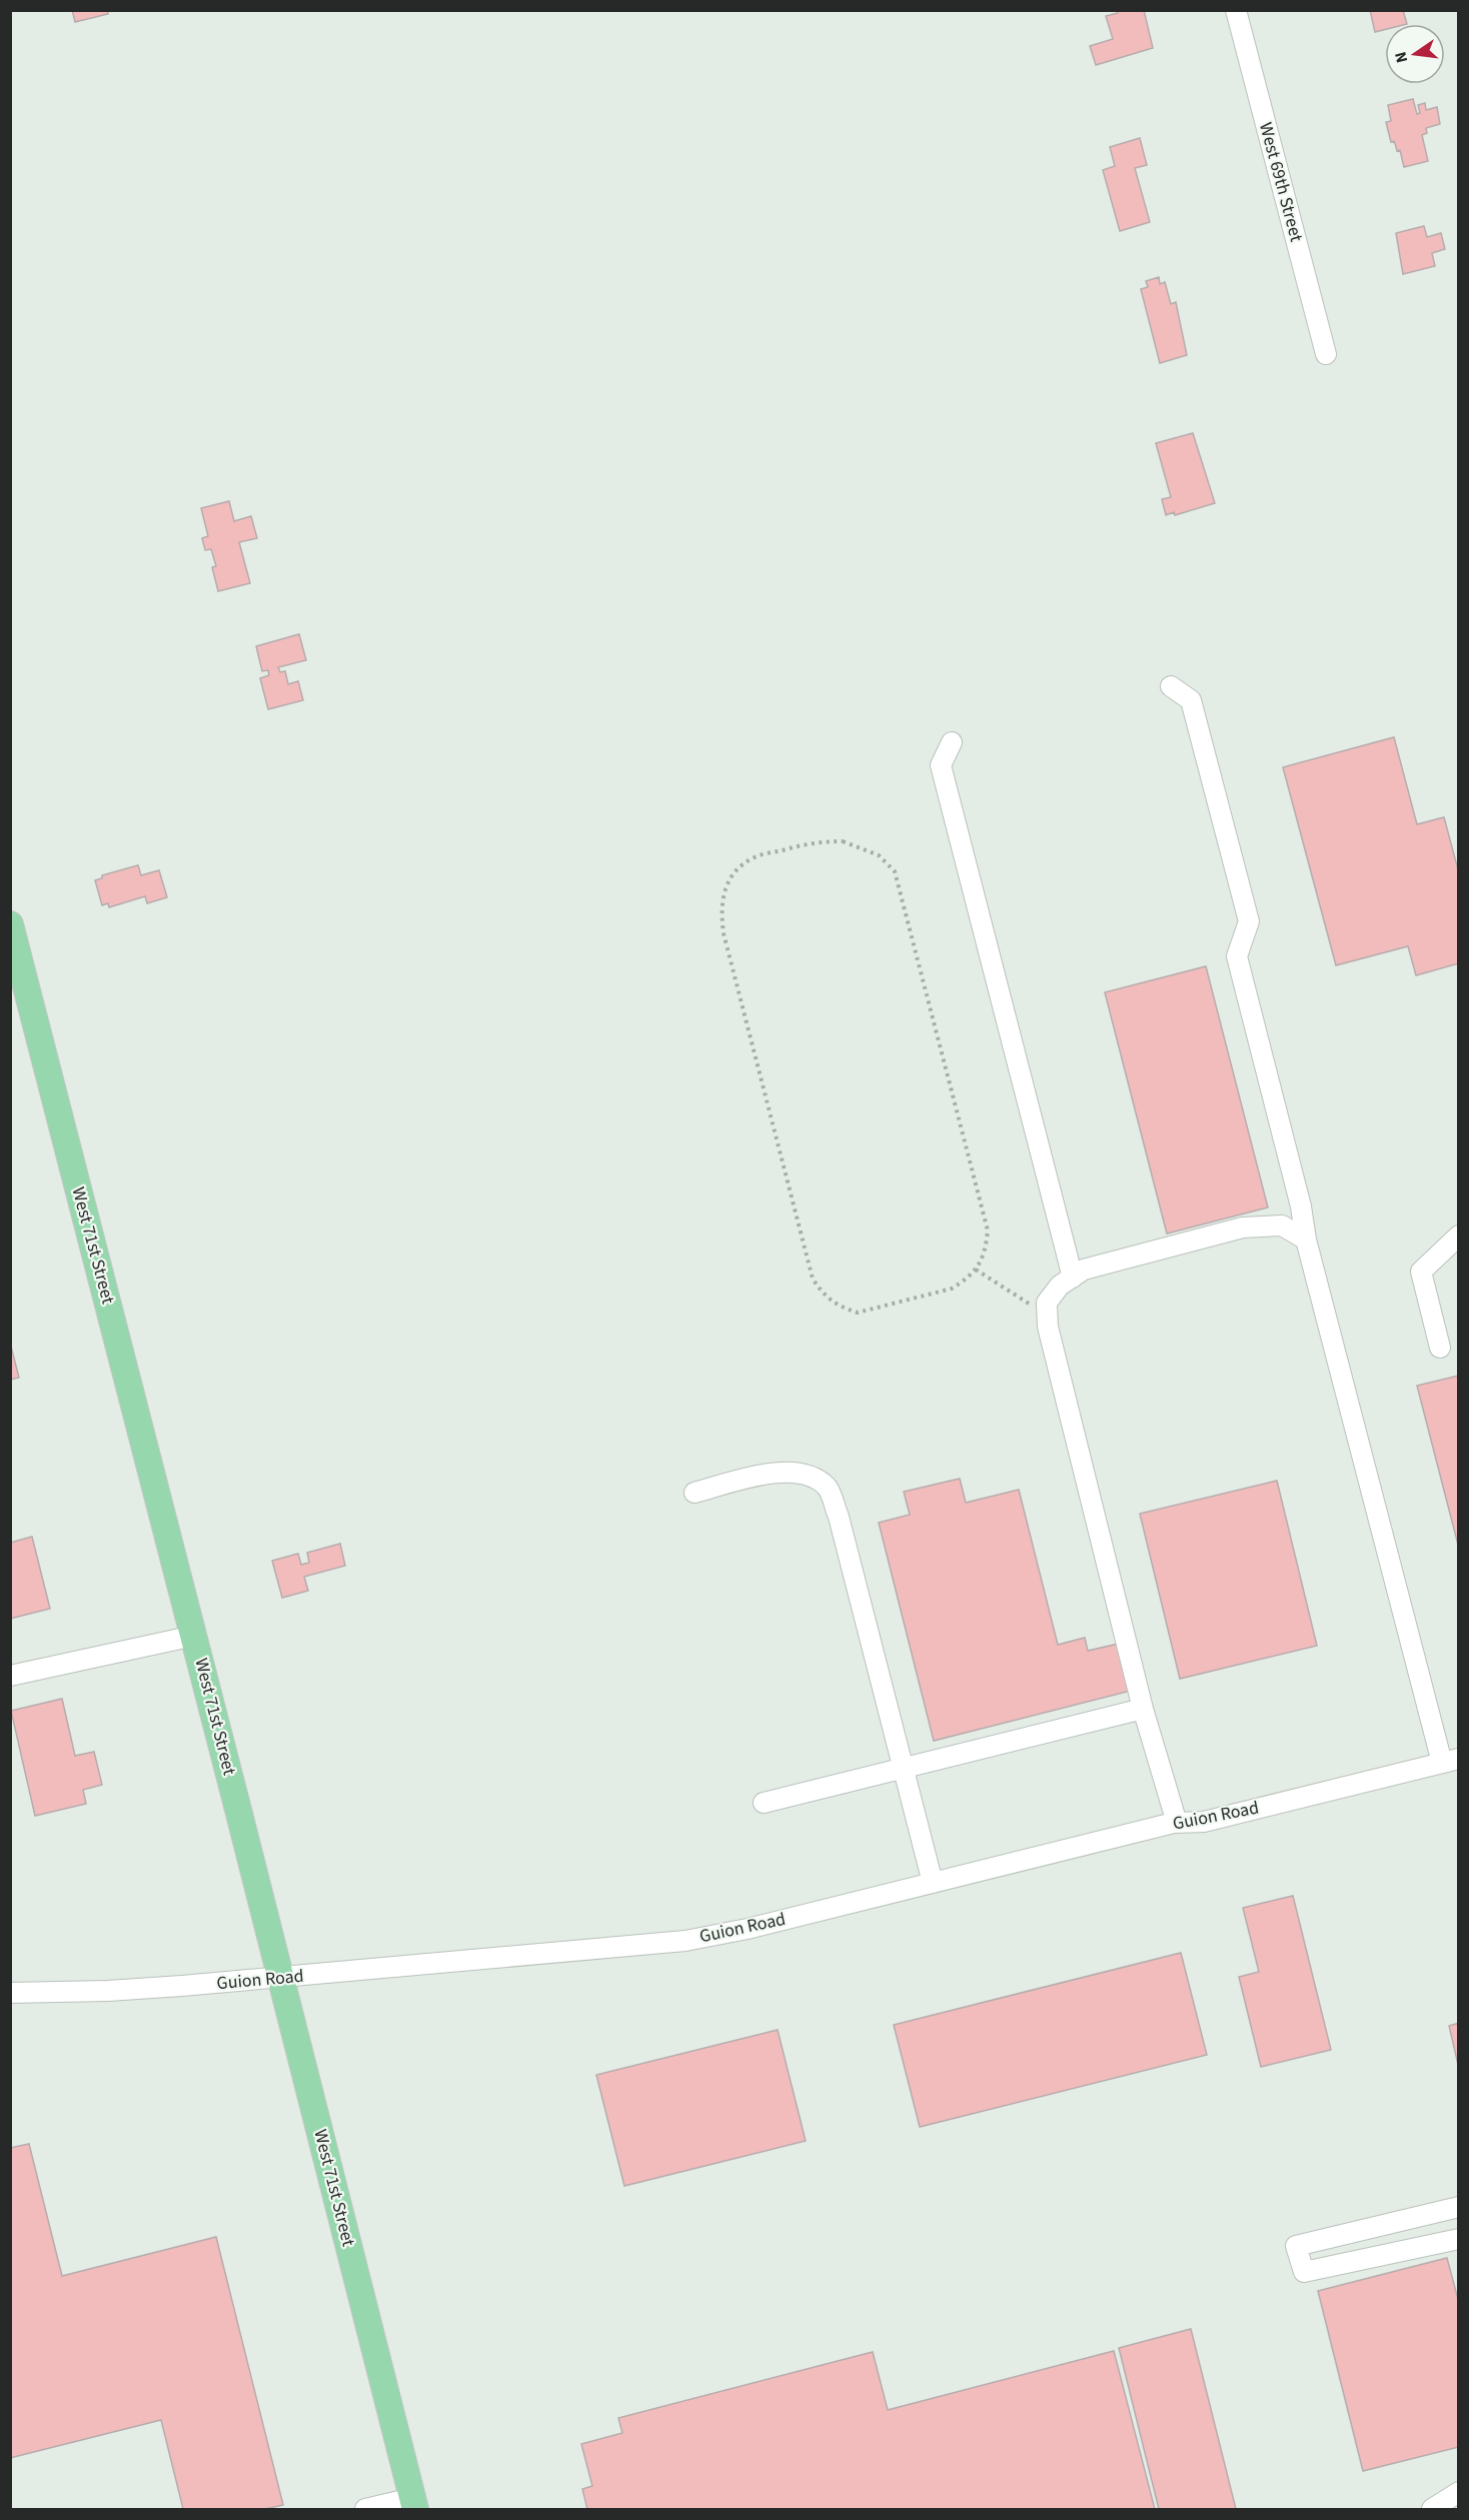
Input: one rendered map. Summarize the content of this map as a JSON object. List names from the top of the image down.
{
  "streets": {
    "main road": ["West 71st Street"],
    "street": ["West 69th Street", "Guion Road"]
  },
  "crossings": [
    ["West 71st Street", "Guion Road"]
  ],
  "north": "left"
}
